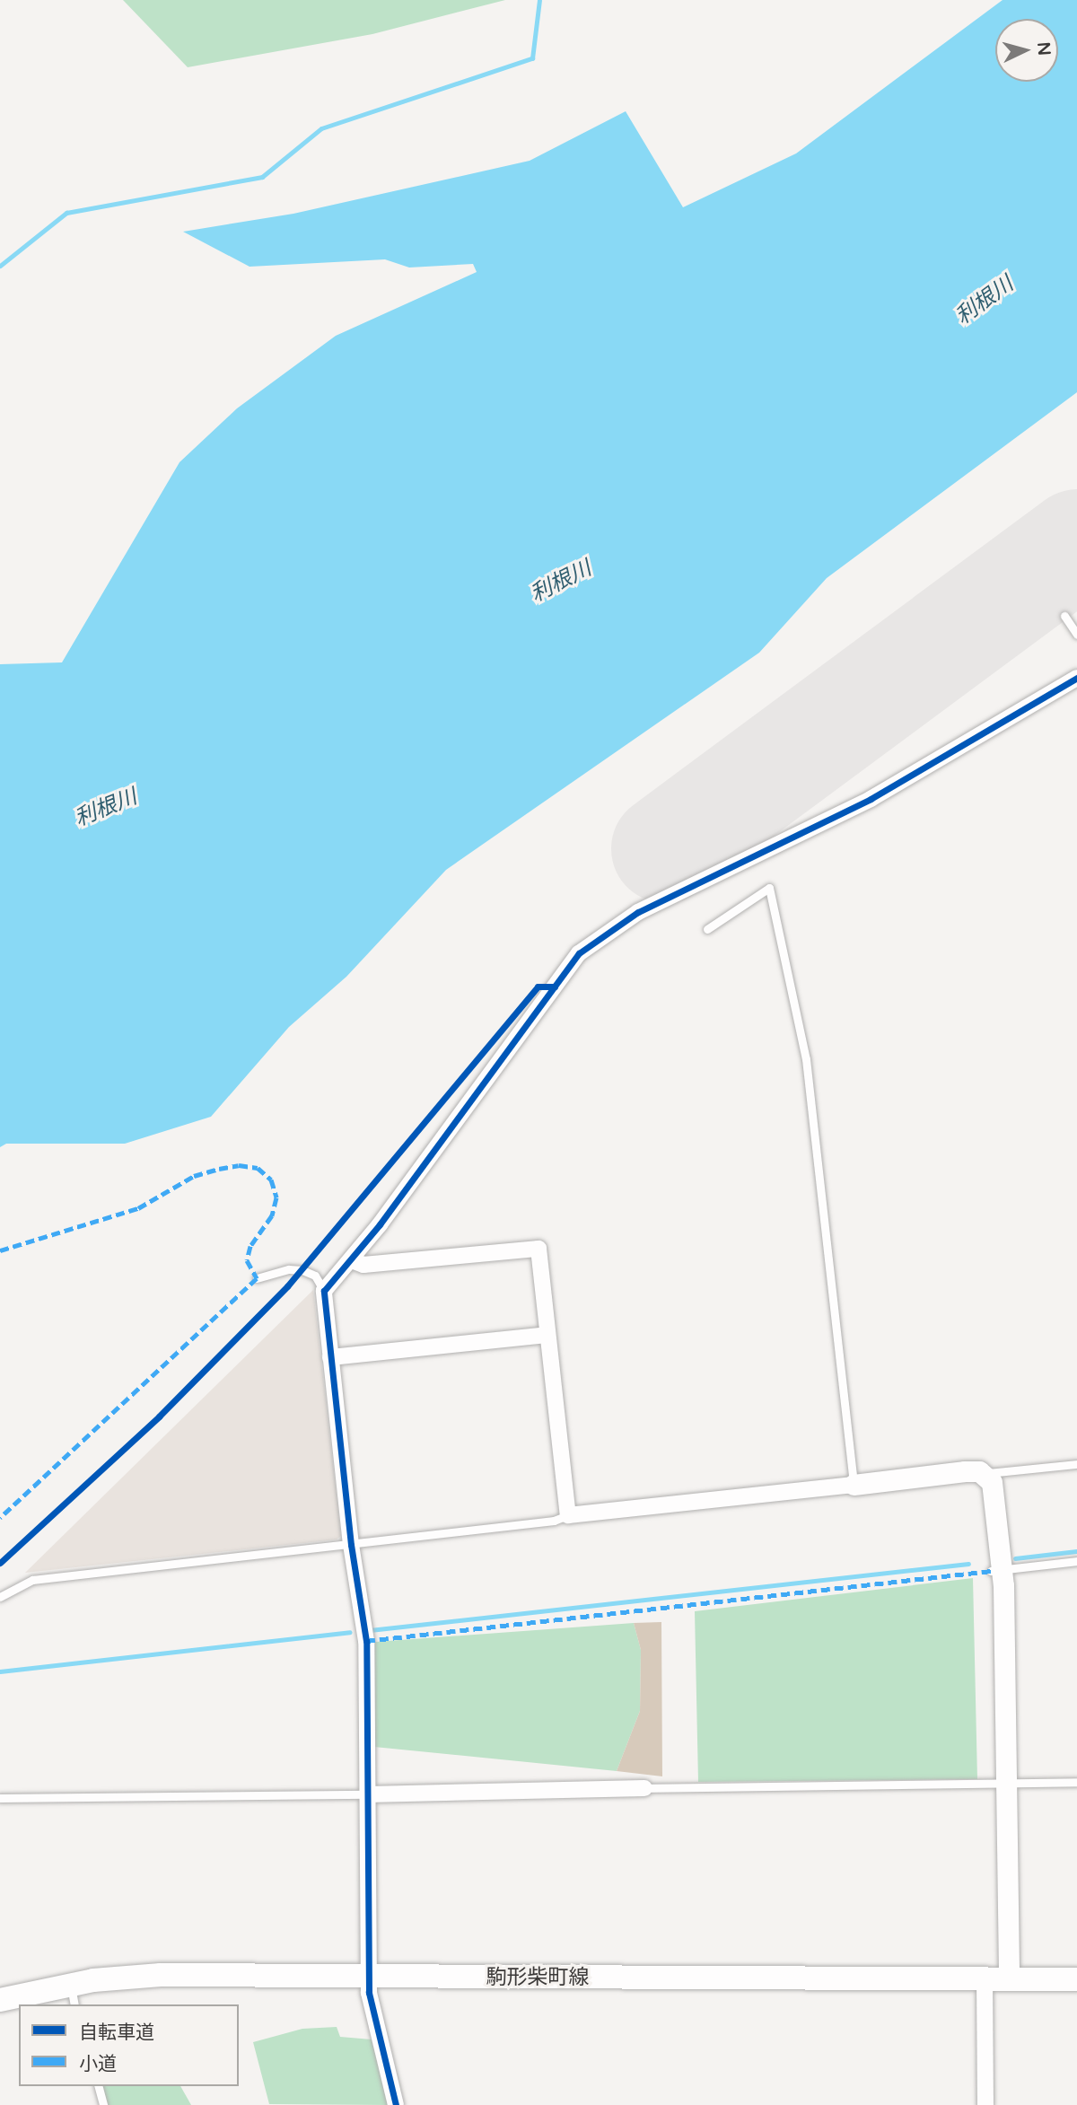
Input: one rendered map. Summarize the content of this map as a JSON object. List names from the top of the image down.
{
  "streets": {
    "main road": ["駒形柴町線"]
  },
  "water": ["利根川"],
  "legend": ["自転車道", "小道"],
  "north": "right"
}
